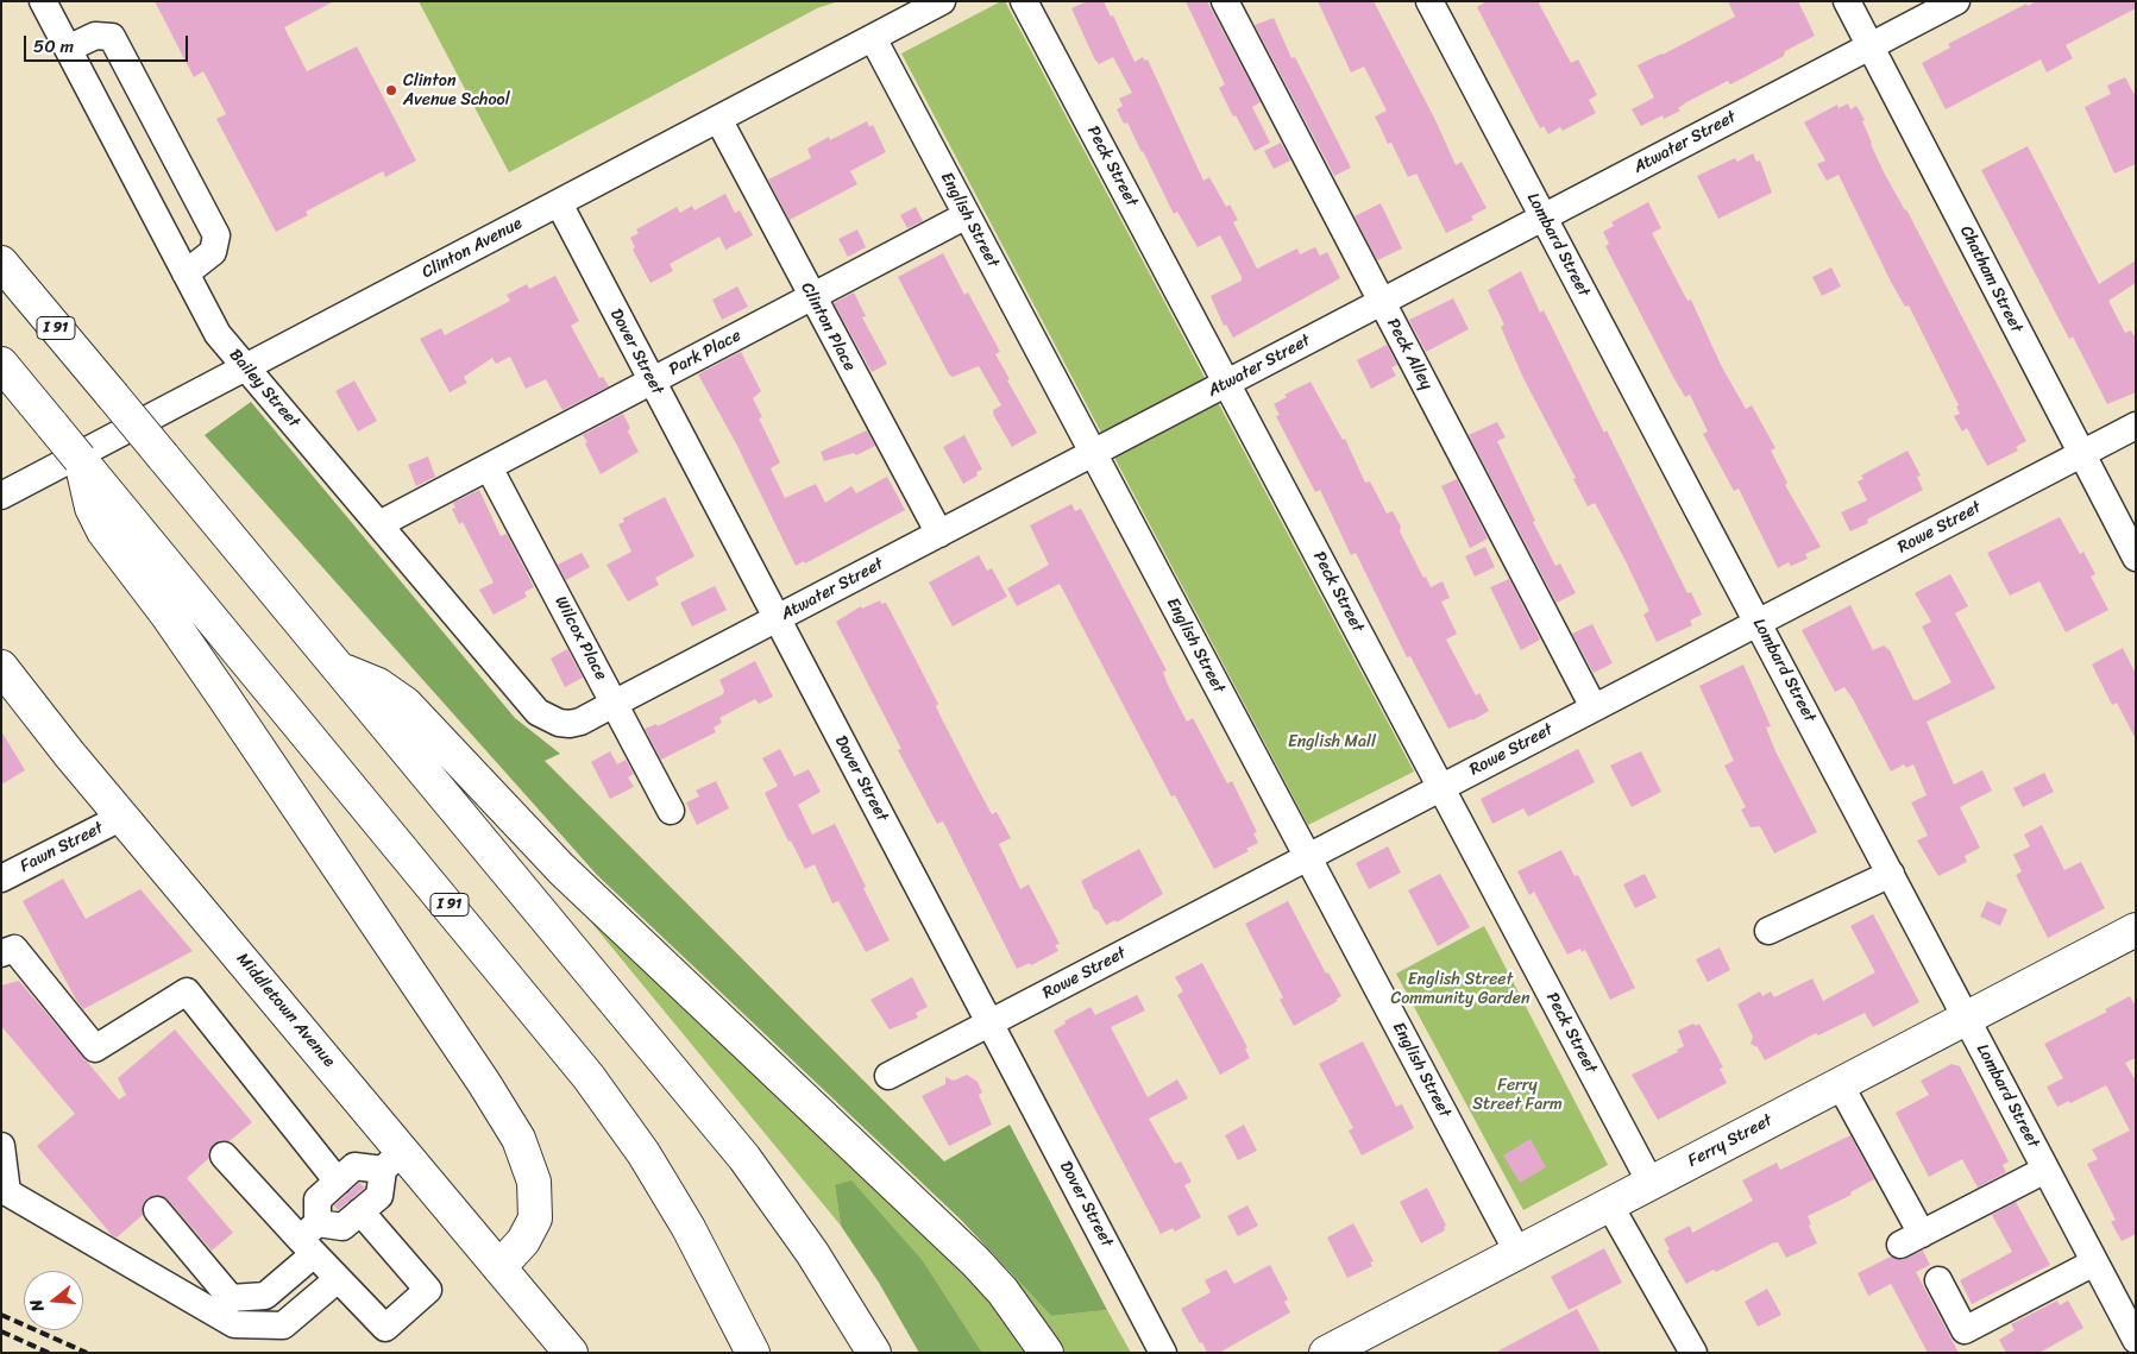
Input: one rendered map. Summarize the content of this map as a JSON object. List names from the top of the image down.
{
  "streets": {
    "main road": ["I 91", "Middletown Avenue", "Ferry Street"],
    "street": [
      "Atwater Street",
      "Peck Street",
      "English Street",
      "Lombard Street",
      "Clinton Avenue",
      "Chatham Street",
      "Clinton Place",
      "Dover Street",
      "Park Place",
      "Peck Alley",
      "Bailey Street",
      "Rowe Street",
      "Wilcox Place",
      "Fawn Street"
    ]
  },
  "crossings": [
    ["Atwater Street", "Peck Street"],
    ["Atwater Street", "English Street"],
    ["Atwater Street", "Lombard Street"],
    ["Atwater Street", "Chatham Street"],
    ["Atwater Street", "Clinton Place"],
    ["Atwater Street", "Dover Street"],
    ["Atwater Street", "Peck Alley"],
    ["Atwater Street", "Bailey Street"],
    ["Atwater Street", "Wilcox Place"],
    ["Peck Street", "Rowe Street"],
    ["Peck Street", "Ferry Street"],
    ["English Street", "Clinton Avenue"],
    ["English Street", "Park Place"],
    ["English Street", "Rowe Street"],
    ["English Street", "Ferry Street"],
    ["Lombard Street", "Rowe Street"],
    ["Lombard Street", "Ferry Street"],
    ["Clinton Avenue", "Clinton Place"],
    ["Clinton Avenue", "Dover Street"],
    ["Clinton Avenue", "Bailey Street"],
    ["Chatham Street", "Rowe Street"],
    ["Clinton Place", "Park Place"],
    ["Dover Street", "Park Place"],
    ["Dover Street", "Rowe Street"],
    ["Park Place", "Bailey Street"],
    ["Park Place", "Wilcox Place"],
    ["Peck Alley", "Rowe Street"],
    ["Fawn Street", "Middletown Avenue"]
  ],
  "parks": ["English Mall", "English Street Community Garden", "Ferry Street Farm"],
  "places": ["Clinton Avenue School"],
  "scale_bar": "50 m",
  "north": "left"
}
